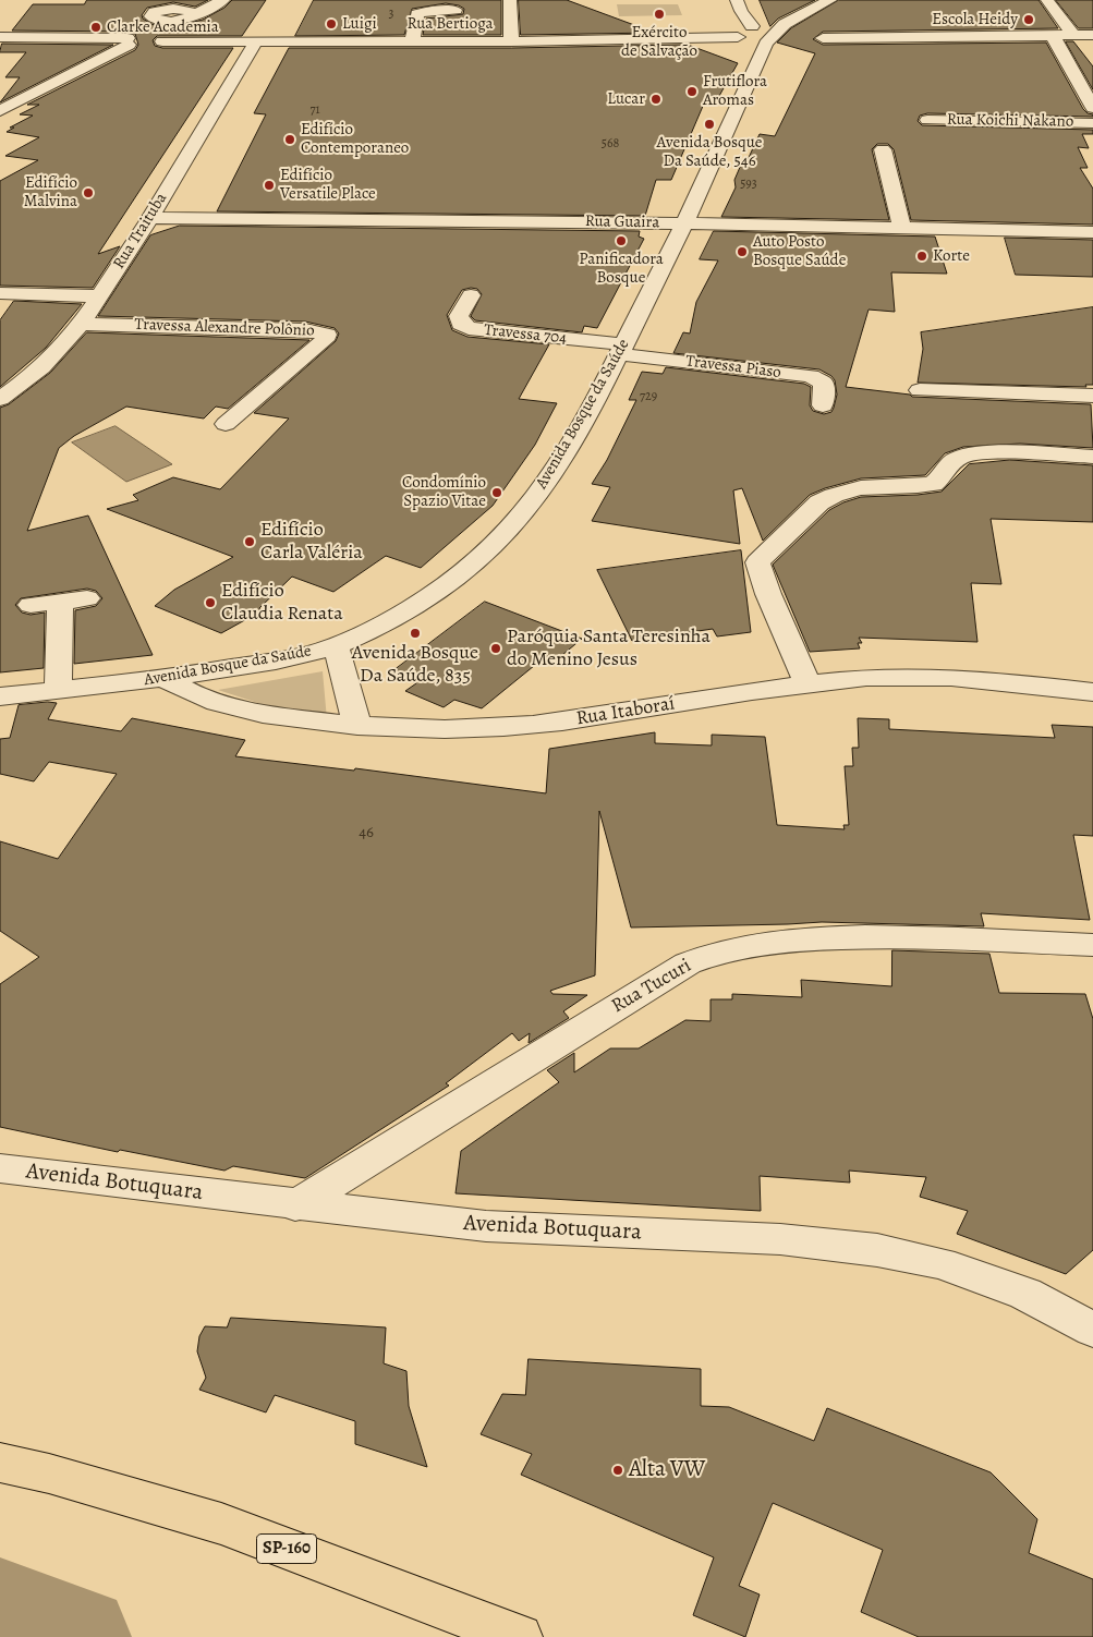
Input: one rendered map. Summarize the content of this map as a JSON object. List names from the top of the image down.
{
  "streets": {
    "main road": ["SP-160"],
    "street": [
      "Rua Bertioga",
      "Rua Koichi Nakano",
      "Rua Guaira",
      "Rua Traituba",
      "Travessa Alexandre Polônio",
      "Travessa 704",
      "Travessa Piaso",
      "Avenida Bosque da Saúde",
      "Rua Itaboraí",
      "Rua Tucuri",
      "Avenida Botuquara"
    ]
  },
  "crossings": [
    ["Rua Bertioga", "Rua Traituba"],
    ["Rua Guaira", "Rua Traituba"],
    ["Rua Guaira", "Avenida Bosque da Saúde"],
    ["Rua Traituba", "Travessa Alexandre Polônio"],
    ["Travessa 704", "Travessa Piaso"],
    ["Travessa 704", "Avenida Bosque da Saúde"],
    ["Travessa Piaso", "Avenida Bosque da Saúde"],
    ["Avenida Bosque da Saúde", "Rua Itaboraí"],
    ["Rua Tucuri", "Avenida Botuquara"]
  ],
  "places": [
    "Exército de Salvação",
    "Escola Heidy",
    "Luigi",
    "Clarke Academia",
    "Frutiflora Aromas",
    "Lucar",
    "Avenida Bosque Da Saúde, 546",
    "Edifício Contemporaneo",
    "Edifício Versatile Place",
    "Edifício Malvina",
    "Panificadora Bosque",
    "Auto Posto Bosque Saúde",
    "Korte",
    "Condomínio Spazio Vitae",
    "Edifício Carla Valéria",
    "Edifício Claudia Renata",
    "Avenida Bosque Da Saúde, 835",
    "Paróquia Santa Teresinha do Menino Jesus",
    "Alta VW"
  ],
  "house_numbers": [
    "3",
    "71",
    "568",
    "593",
    "729",
    "46"
  ]
}
